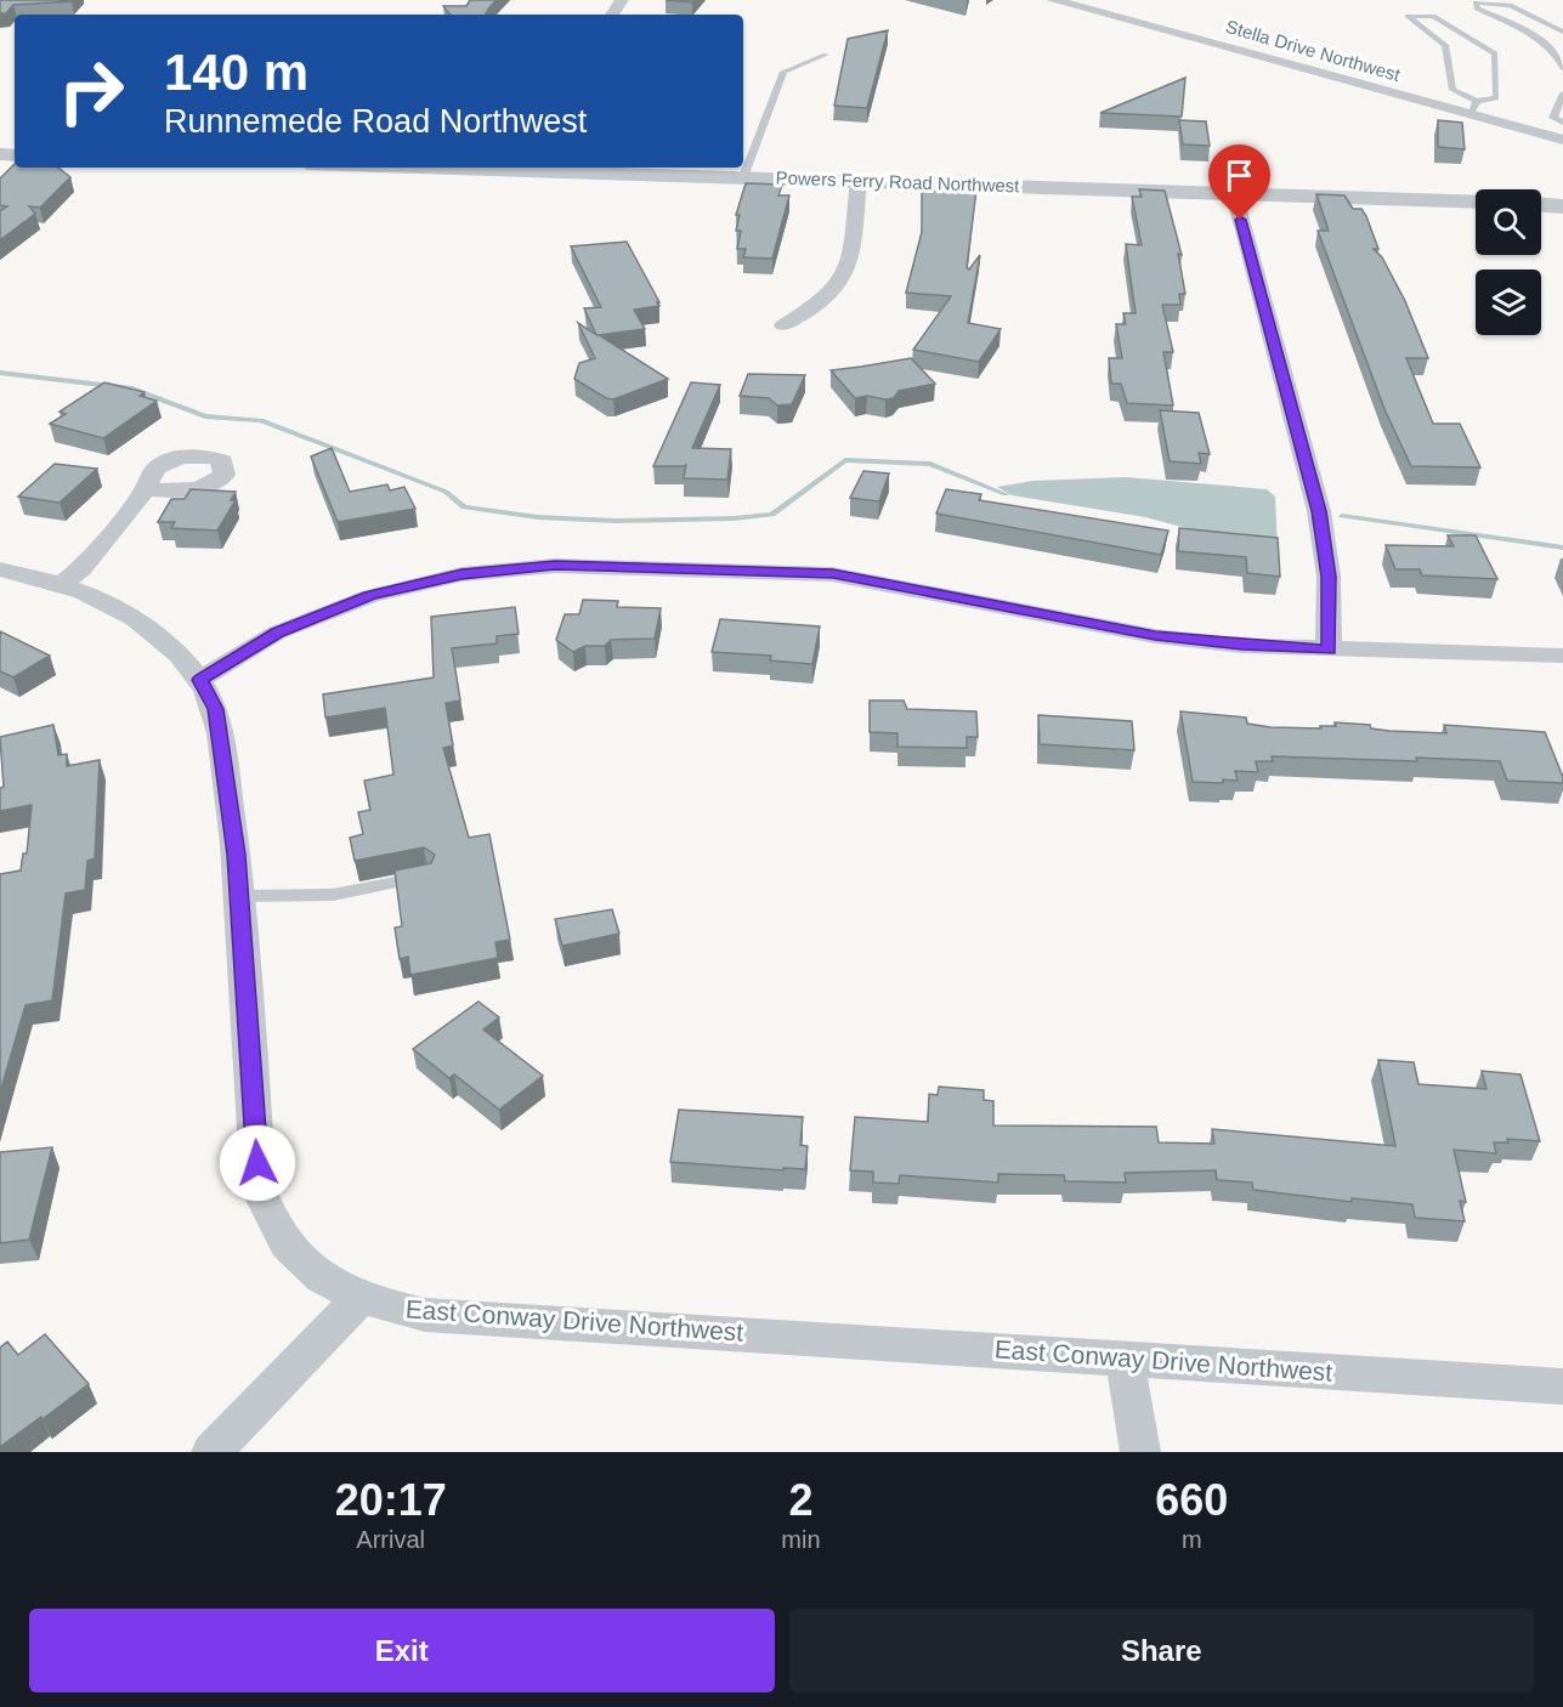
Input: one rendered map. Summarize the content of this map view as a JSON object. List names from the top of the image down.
{
  "streets": {
    "street": ["Stella Drive Northwest", "Powers Ferry Road Northwest", "East Conway Drive Northwest"]
  },
  "page": {
    "turn": ["140 m", "Runnemede Road Northwest"],
    "eta": [
      "20:17",
      "Arrival",
      "2",
      "min",
      "660",
      "m"
    ],
    "buttons": ["Exit", "Share"]
  }
}
